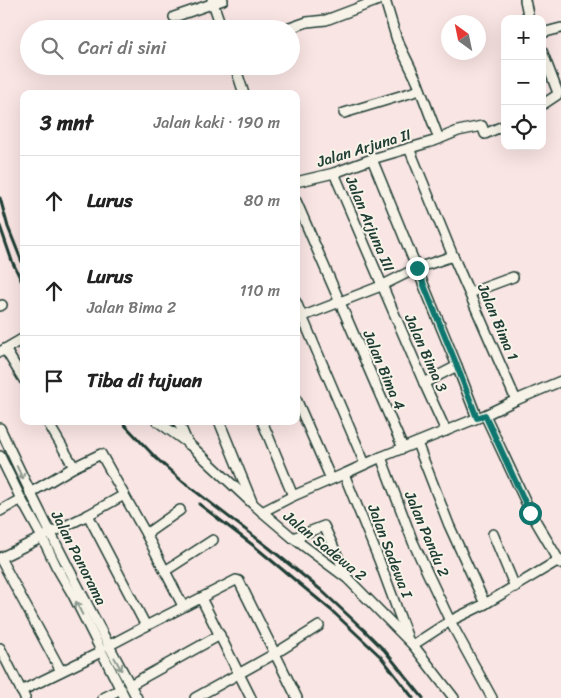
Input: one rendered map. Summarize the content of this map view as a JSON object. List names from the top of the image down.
{
  "streets": {
    "street": [
      "Jalan Arjuna II",
      "Jalan Arjuna III",
      "Jalan Bima 1",
      "Jalan Bima 3",
      "Jalan Bima 4",
      "Jalan Pandu 2",
      "Jalan Sadewa 2",
      "Jalan Sadewa I",
      "Jalan Panorama"
    ]
  },
  "crossings": [
    ["Jalan Arjuna II", "Jalan Arjuna III"],
    ["Jalan Arjuna II", "Jalan Bima 1"],
    ["Jalan Arjuna III", "Jalan Bima 3"],
    ["Jalan Sadewa 2", "Jalan Sadewa I"]
  ],
  "north": "top left",
  "page": {
    "map_buttons": ["+", "−"],
    "search": "Cari di sini",
    "heading": ["3 mnt", "Jalan kaki · 190 m"],
    "list": [
      ["Lurus", "80 m"],
      ["Lurus", "Jalan Bima 2", "110 m"],
      "Tiba di tujuan"
    ]
  }
}
